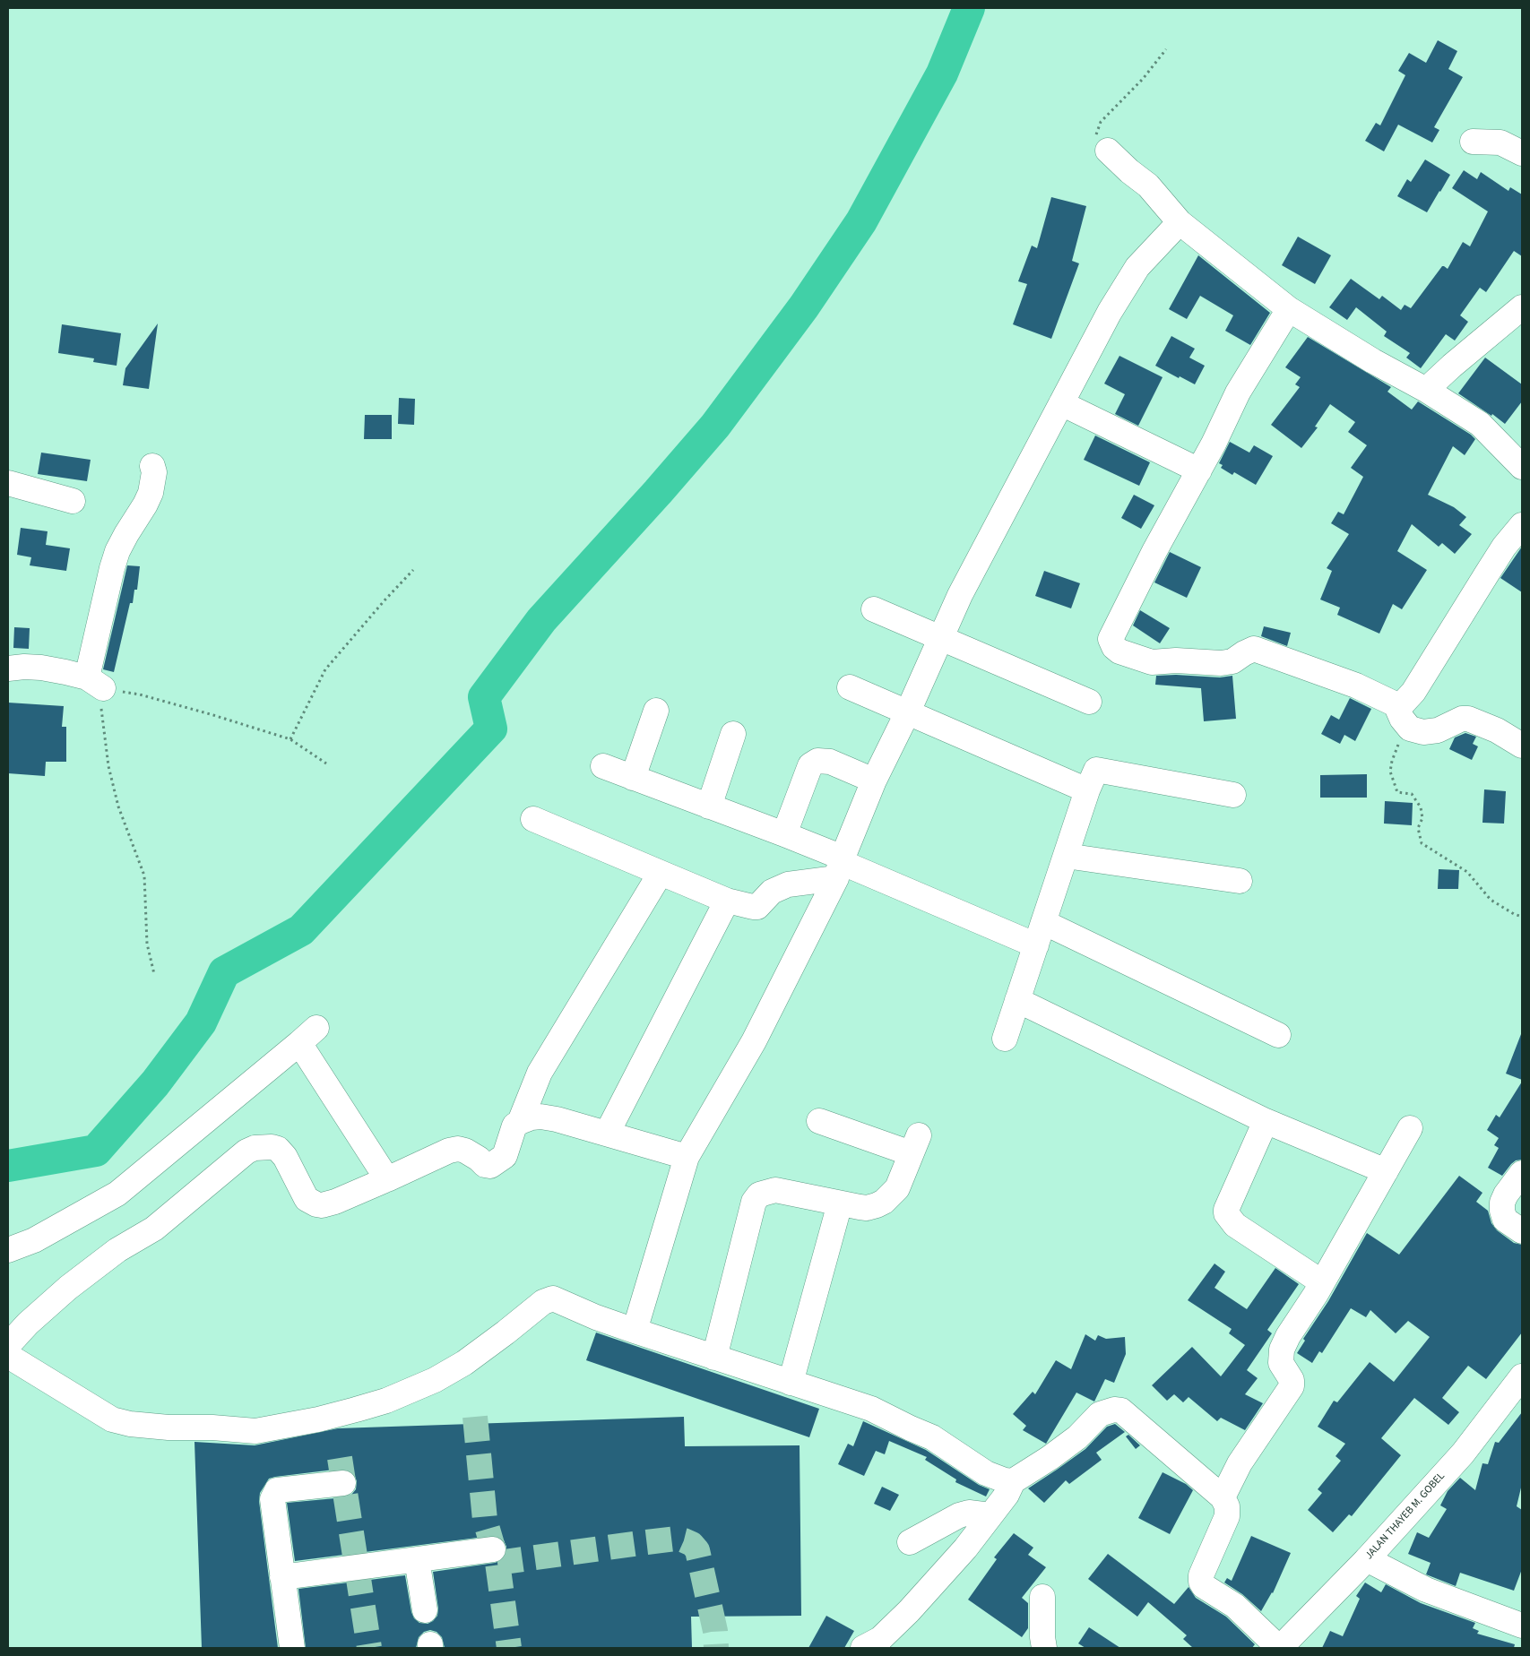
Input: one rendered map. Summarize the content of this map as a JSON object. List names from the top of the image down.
{
  "streets": {
    "street": ["JALAN THAYEB M. GOBEL"]
  }
}
